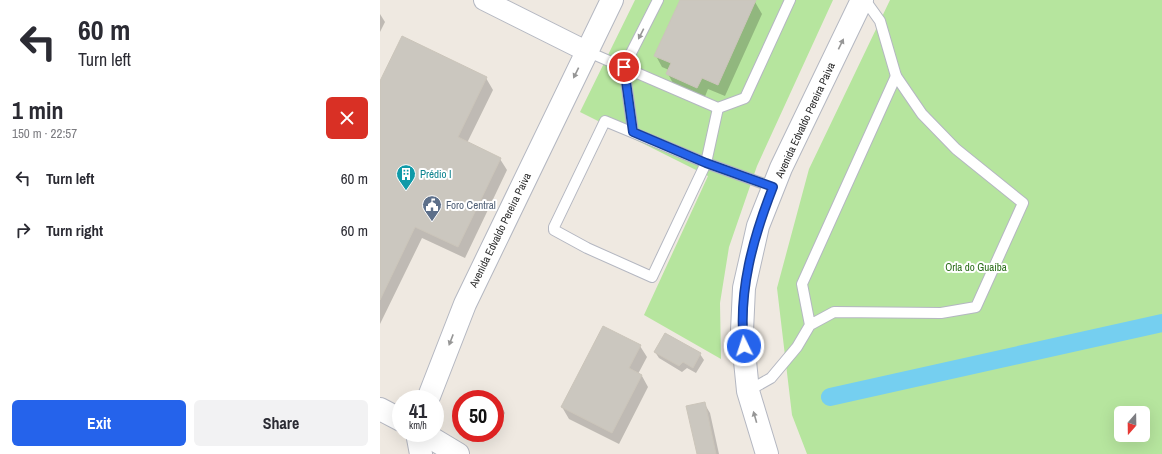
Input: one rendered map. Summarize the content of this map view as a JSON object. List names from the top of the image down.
{
  "streets": {
    "main road": ["Avenida Edvaldo Pereira Paiva"]
  },
  "parks": ["Orla do Guaíba"],
  "places": {
    "building": ["Prédio I"],
    "public building": ["Foro Central"]
  },
  "north": "bottom",
  "page": {
    "turn": ["60 m", "Turn left"],
    "heading": ["1 min", "150 m · 22:57"],
    "list": [
      {
        "name": "Turn left",
        "value": "60 m"
      },
      {
        "name": "Turn right",
        "value": "60 m"
      }
    ],
    "speed": "41 km/h",
    "limit": "50",
    "buttons": ["Exit", "Share"]
  }
}
